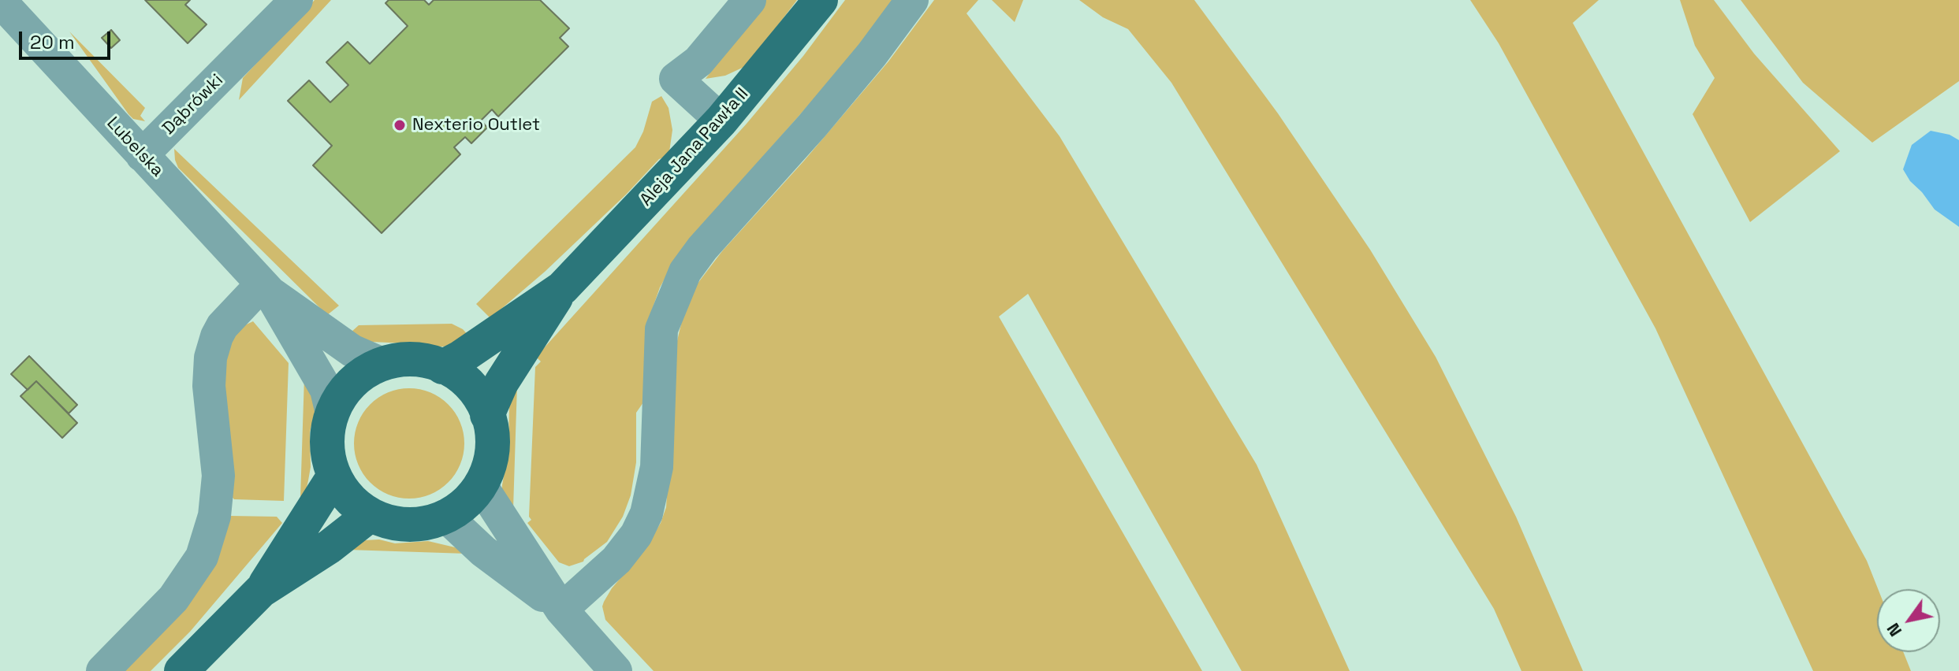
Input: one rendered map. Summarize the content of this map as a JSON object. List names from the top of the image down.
{
  "streets": {
    "main road": ["Aleja Jana Pawła II"],
    "street": ["Dąbrówki", "Lubelska"]
  },
  "crossings": [
    ["Dąbrówki", "Lubelska"],
    ["Lubelska", "Aleja Jana Pawła II"]
  ],
  "places": ["Nexterio Outlet"],
  "scale_bar": "20 m",
  "north": "bottom left"
}
